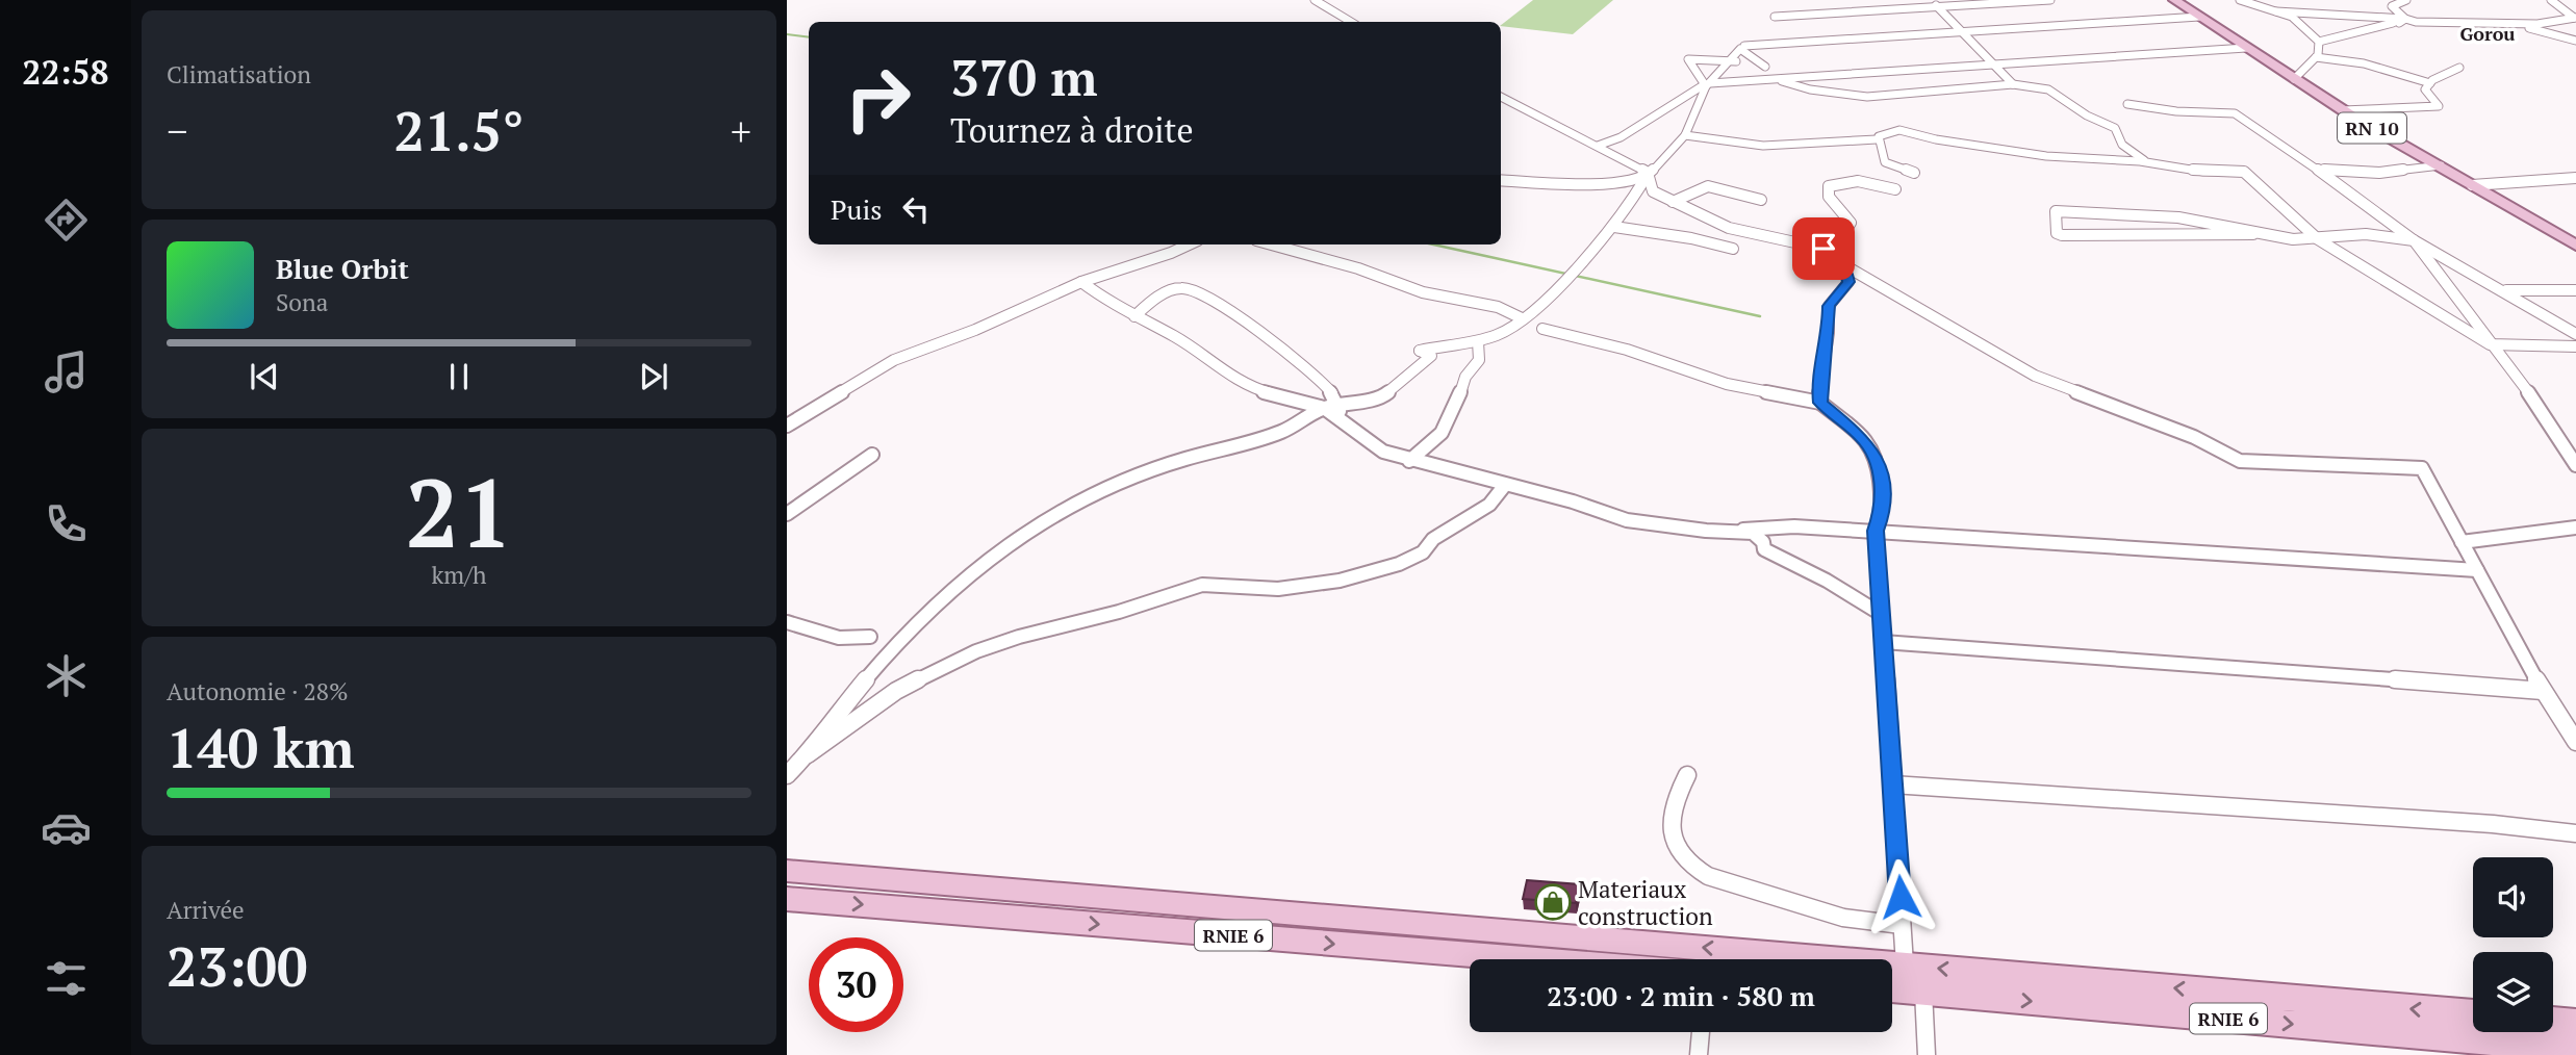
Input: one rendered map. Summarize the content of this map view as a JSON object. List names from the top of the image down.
{
  "streets": {
    "main road": ["RN 10", "RNIE 6"]
  },
  "districts": ["Gorou"],
  "places": {
    "shop": ["Materiaux construction"]
  },
  "page": {
    "tabs": "22:58",
    "tile": [
      "Climatisation",
      ["21", "km/h"],
      ["Autonomie · 28%", "140 km"],
      ["Arrivée", "23:00"]
    ],
    "turn": ["370 m", "Tournez à droite"],
    "heat": ["−", "21.5°", "+"],
    "then": "Puis",
    "song": ["Blue Orbit", "Sona"],
    "limit": "30",
    "trip": "23:00 · 2 min · 580 m"
  }
}
